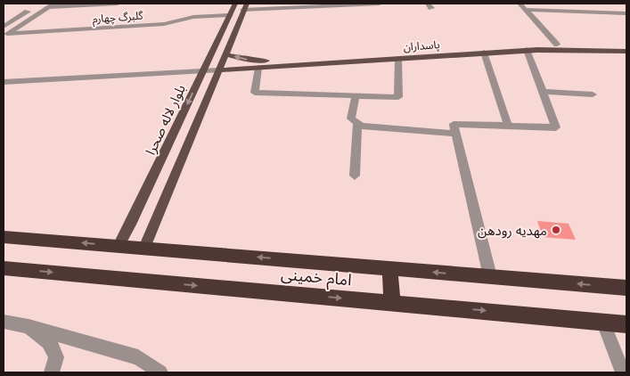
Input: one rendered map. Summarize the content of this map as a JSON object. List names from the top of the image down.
{
  "streets": {
    "highway": ["امام خمینی"],
    "main road": ["پاسداران", "بلوار لاله صحرا"],
    "street": ["گلبرگ چهارم"]
  },
  "crossings": [
    ["گلبرگ چهارم", "بلوار لاله صحرا"],
    ["بلوار لاله صحرا", "امام خمینی"]
  ],
  "places": ["مهدیه رودهن"]
}
